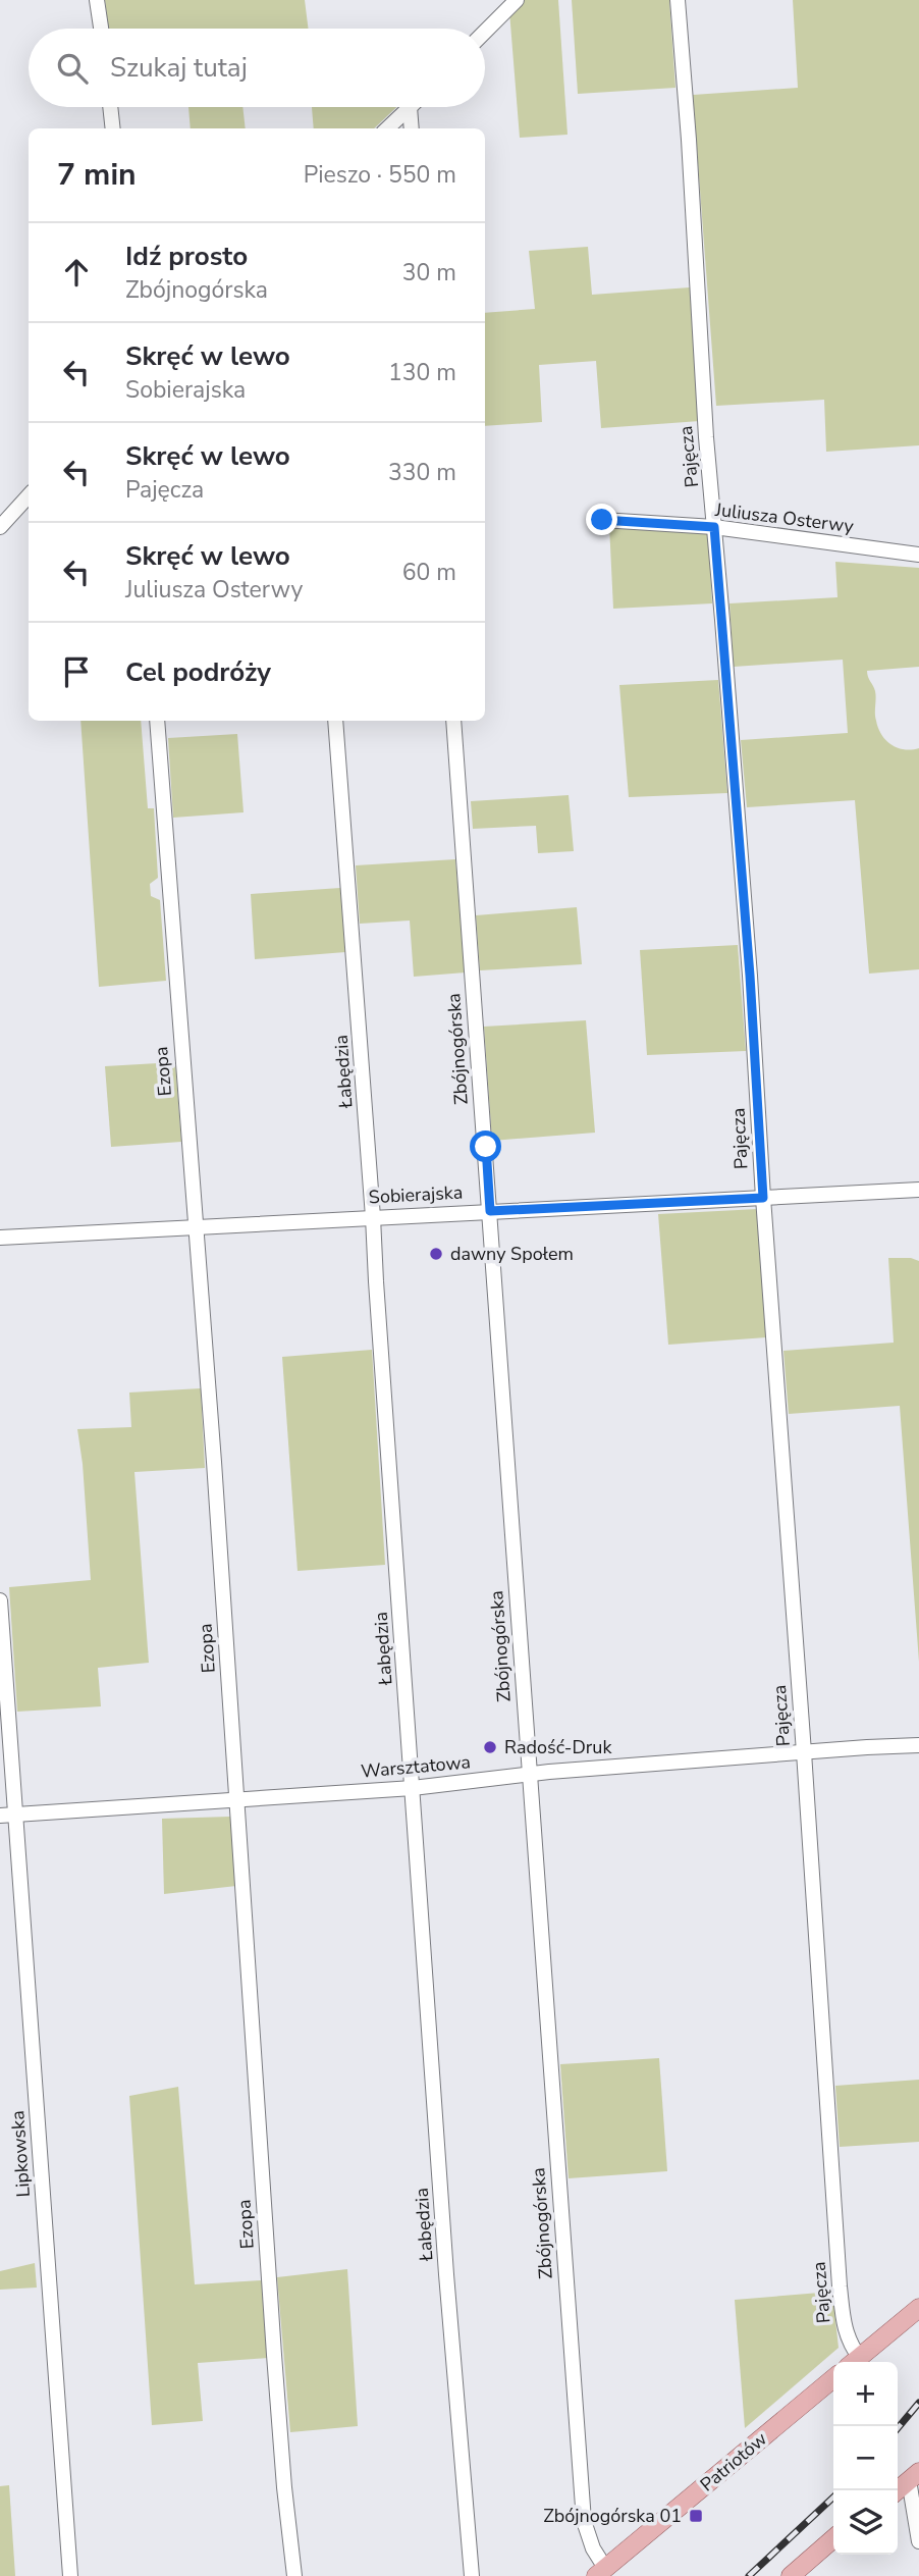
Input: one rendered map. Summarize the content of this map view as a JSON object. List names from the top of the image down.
{
  "streets": {
    "main road": ["Patriotów"],
    "street": [
      "Pajęcza",
      "Juliusza Osterwy",
      "Zbójnogórska",
      "Ezopa",
      "Łabędzia",
      "Sobierajska",
      "Warsztatowa",
      "Lipkowska"
    ]
  },
  "crossings": [
    ["Pajęcza", "Juliusza Osterwy"],
    ["Pajęcza", "Sobierajska"],
    ["Pajęcza", "Warsztatowa"],
    ["Zbójnogórska", "Sobierajska"],
    ["Zbójnogórska", "Warsztatowa"],
    ["Zbójnogórska", "Patriotów"],
    ["Ezopa", "Sobierajska"],
    ["Ezopa", "Warsztatowa"],
    ["Łabędzia", "Sobierajska"],
    ["Łabędzia", "Warsztatowa"],
    ["Warsztatowa", "Lipkowska"]
  ],
  "places": {
    "other": ["dawny Społem", "Radość-Druk"],
    "transit": ["Zbójnogórska 01"]
  },
  "page": {
    "search": "Szukaj tutaj",
    "heading": ["7 min", "Pieszo · 550 m"],
    "list": [
      ["Idź prosto", "Zbójnogórska", "30 m"],
      ["Skręć w lewo", "Sobierajska", "130 m"],
      ["Skręć w lewo", "Pajęcza", "330 m"],
      ["Skręć w lewo", "Juliusza Osterwy", "60 m"],
      "Cel podróży"
    ],
    "map_buttons": ["+", "−"]
  }
}
